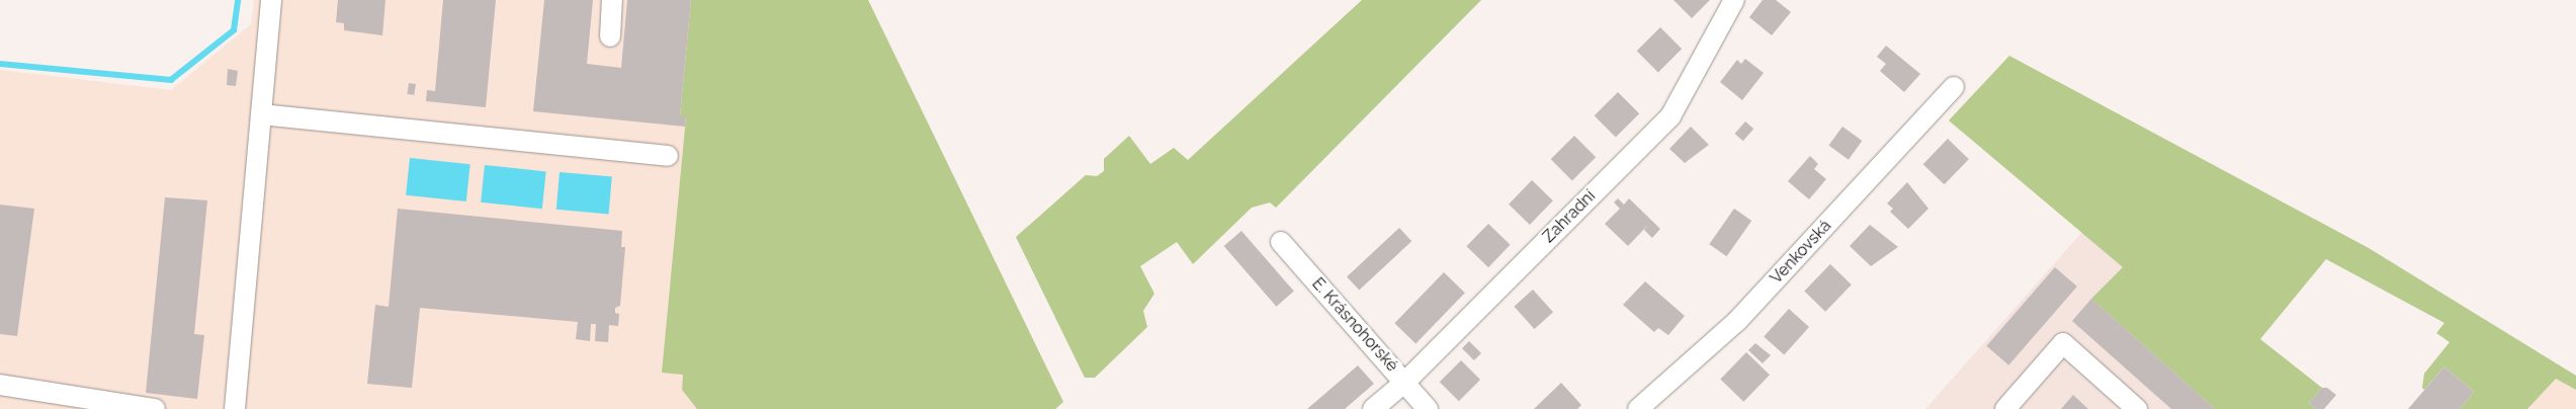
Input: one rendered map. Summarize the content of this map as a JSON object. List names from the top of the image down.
{
  "streets": {
    "street": ["Zahradní", "Venkovská", "E. Krásnohorské"]
  },
  "crossings": [
    ["Zahradní", "E. Krásnohorské"]
  ]
}
